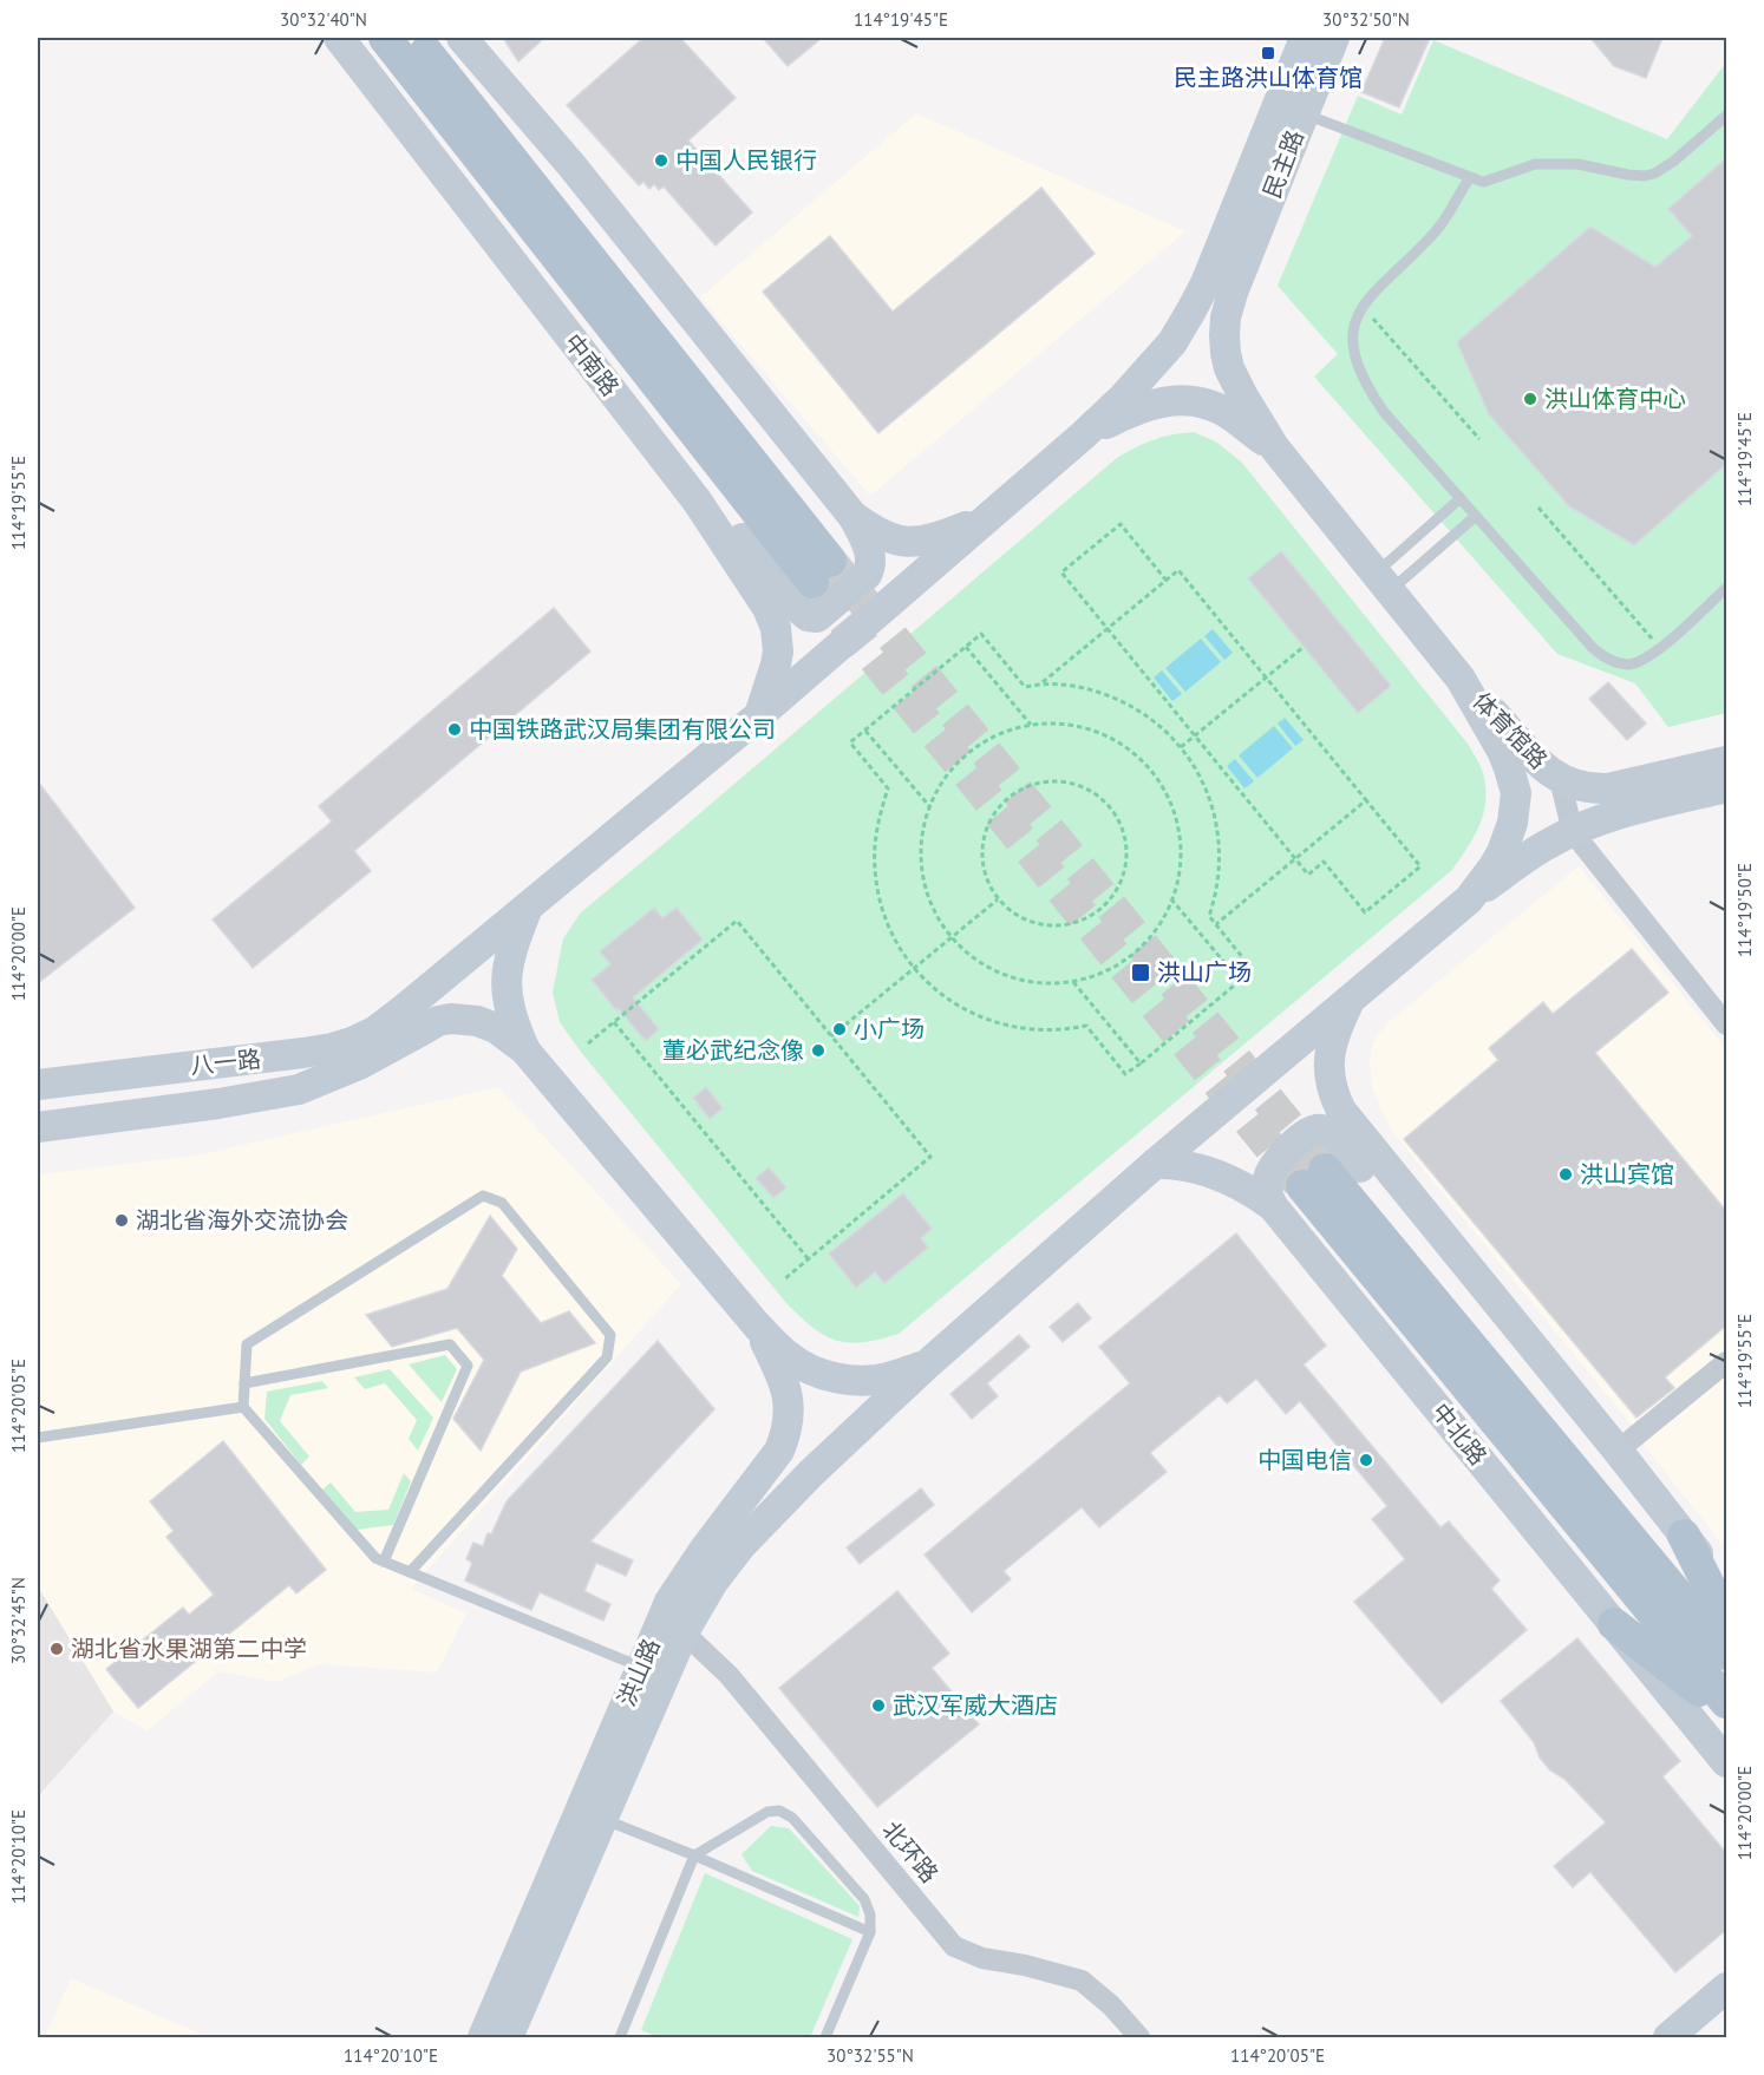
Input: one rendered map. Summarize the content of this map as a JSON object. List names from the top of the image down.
{
  "streets": {
    "main road": [
      "民主路",
      "中南路",
      "体育馆路",
      "八一路",
      "中北路",
      "洪山路"
    ],
    "street": ["北环路"]
  },
  "crossings": [
    ["中南路", "八一路"],
    ["中北路", "洪山路"],
    ["洪山路", "北环路"]
  ],
  "places": {
    "transit": ["民主路洪山体育馆", "洪山广场"],
    "other": [
      "中国人民银行",
      "洪山体育中心",
      "中国铁路武汉局集团有限公司",
      "小广场",
      "董必武纪念像",
      "洪山宾馆",
      "湖北省海外交流协会",
      "中国电信",
      "湖北省水果湖第二中学",
      "武汉军威大酒店"
    ]
  },
  "coordinates": [
    "30°32'40\"N",
    "114°19'45\"E",
    "30°32'50\"N",
    "114°19'55\"E",
    "114°19'50\"E",
    "114°20'00\"E",
    "114°20'05\"E",
    "30°32'45\"N",
    "114°20'10\"E",
    "30°32'55\"N"
  ]
}
